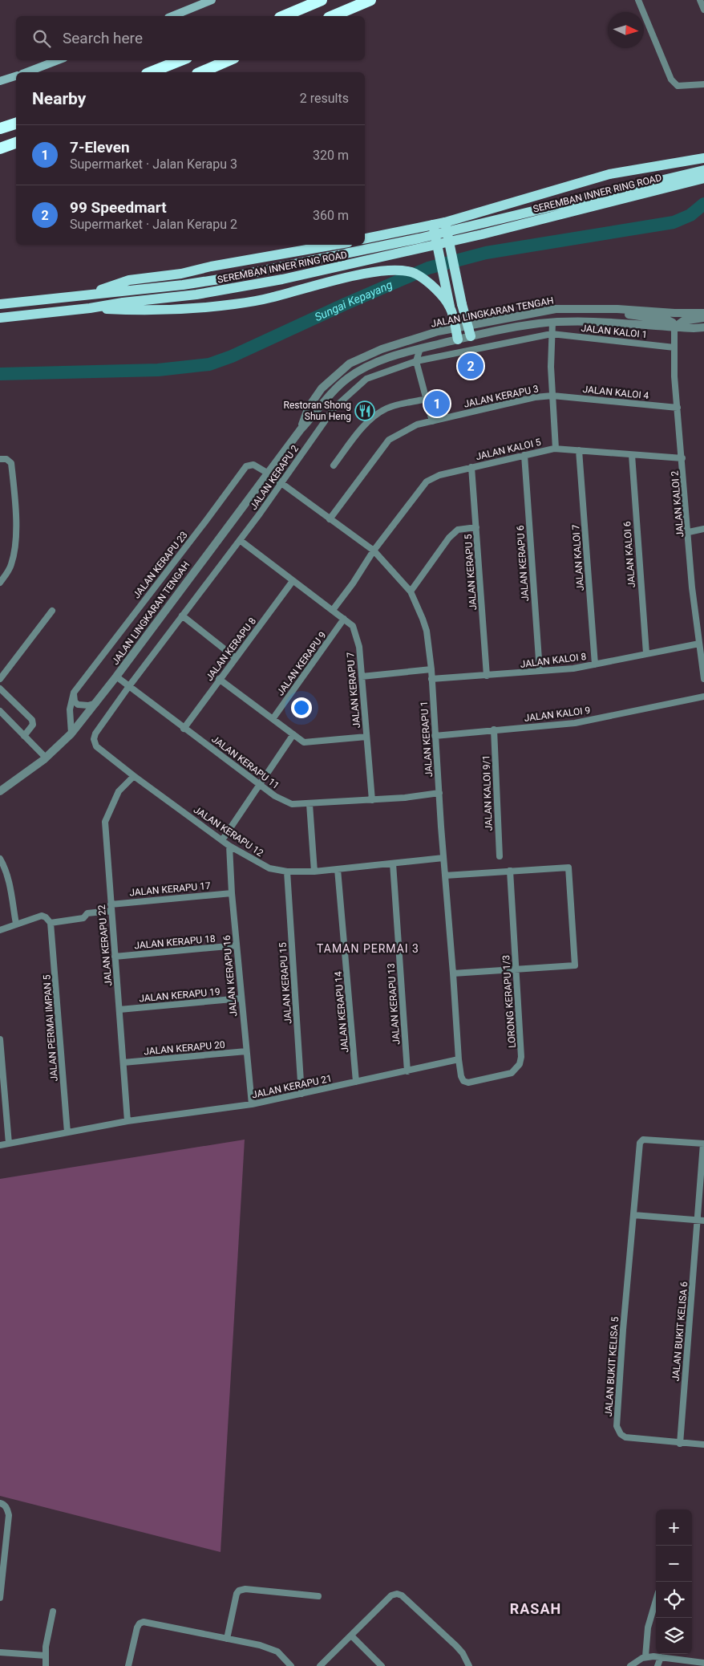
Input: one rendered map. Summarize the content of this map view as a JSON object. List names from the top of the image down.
{
  "streets": {
    "main road": ["SEREMBAN INNER RING ROAD"],
    "street": [
      "JALAN LINGKARAN TENGAH",
      "JALAN KALOI 1",
      "JALAN KALOI 4",
      "JALAN KERAPU 3",
      "JALAN KALOI 5",
      "JALAN KERAPU 2",
      "JALAN KALOI 2",
      "JALAN KALOI 6",
      "JALAN KALOI 7",
      "JALAN KERAPU 6",
      "JALAN KERAPU 23",
      "JALAN KERAPU 5",
      "JALAN KERAPU 8",
      "JALAN KALOI 8",
      "JALAN KERAPU 9",
      "JALAN KERAPU 7",
      "JALAN KALOI 9",
      "JALAN KERAPU 1",
      "JALAN KERAPU 11",
      "JALAN KALOI 9/1",
      "JALAN KERAPU 12",
      "JALAN KERAPU 17",
      "JALAN KERAPU 18",
      "JALAN KERAPU 22",
      "JALAN KERAPU 16",
      "JALAN KERAPU 15",
      "JALAN KERAPU 19",
      "LORONG KERAPU 1/3",
      "JALAN KERAPU 13",
      "JALAN KERAPU 14",
      "JALAN PERMAI IMPAN 5",
      "JALAN KERAPU 20",
      "JALAN KERAPU 21",
      "JALAN BUKIT KELISA 6",
      "JALAN BUKIT KELISA 5"
    ]
  },
  "crossings": [
    ["JALAN LINGKARAN TENGAH", "JALAN KALOI 2"],
    ["JALAN LINGKARAN TENGAH", "JALAN KERAPU 23"],
    ["JALAN LINGKARAN TENGAH", "JALAN KERAPU 1"],
    ["JALAN LINGKARAN TENGAH", "JALAN KERAPU 11"],
    ["JALAN KALOI 1", "JALAN KERAPU 2"],
    ["JALAN KALOI 1", "JALAN KALOI 2"],
    ["JALAN KALOI 4", "JALAN KERAPU 3"],
    ["JALAN KALOI 4", "JALAN KALOI 2"],
    ["JALAN KERAPU 3", "JALAN KERAPU 1"],
    ["JALAN KALOI 5", "JALAN KALOI 2"],
    ["JALAN KALOI 5", "JALAN KALOI 6"],
    ["JALAN KALOI 5", "JALAN KALOI 7"],
    ["JALAN KALOI 5", "JALAN KERAPU 6"],
    ["JALAN KALOI 5", "JALAN KERAPU 5"],
    ["JALAN KALOI 5", "JALAN KERAPU 7"],
    ["JALAN KALOI 5", "JALAN KERAPU 1"],
    ["JALAN KERAPU 2", "JALAN KERAPU 7"],
    ["JALAN KERAPU 2", "JALAN KERAPU 1"],
    ["JALAN KERAPU 2", "JALAN KERAPU 11"],
    ["JALAN KERAPU 2", "JALAN KERAPU 12"],
    ["JALAN KALOI 2", "JALAN KALOI 8"],
    ["JALAN KALOI 6", "JALAN KALOI 8"],
    ["JALAN KALOI 7", "JALAN KALOI 8"],
    ["JALAN KERAPU 6", "JALAN KALOI 8"],
    ["JALAN KERAPU 23", "JALAN KERAPU 1"],
    ["JALAN KERAPU 5", "JALAN KALOI 8"],
    ["JALAN KERAPU 8", "JALAN KERAPU 7"],
    ["JALAN KERAPU 8", "JALAN KERAPU 11"],
    ["JALAN KALOI 8", "JALAN KERAPU 1"],
    ["JALAN KERAPU 9", "JALAN KERAPU 7"],
    ["JALAN KERAPU 7", "JALAN KERAPU 11"],
    ["JALAN KALOI 9", "JALAN KERAPU 1"],
    ["JALAN KALOI 9", "JALAN KALOI 9/1"],
    ["JALAN KERAPU 1", "JALAN KERAPU 11"],
    ["JALAN KERAPU 1", "JALAN KERAPU 12"],
    ["JALAN KERAPU 1", "LORONG KERAPU 1/3"],
    ["JALAN KERAPU 1", "JALAN KERAPU 21"],
    ["JALAN KERAPU 12", "JALAN KERAPU 22"],
    ["JALAN KERAPU 12", "JALAN KERAPU 16"],
    ["JALAN KERAPU 12", "JALAN KERAPU 15"],
    ["JALAN KERAPU 12", "JALAN KERAPU 13"],
    ["JALAN KERAPU 12", "JALAN KERAPU 14"],
    ["JALAN KERAPU 17", "JALAN KERAPU 22"],
    ["JALAN KERAPU 17", "JALAN KERAPU 16"],
    ["JALAN KERAPU 17", "JALAN PERMAI IMPAN 5"],
    ["JALAN KERAPU 18", "JALAN KERAPU 22"],
    ["JALAN KERAPU 18", "JALAN KERAPU 16"],
    ["JALAN KERAPU 22", "JALAN KERAPU 19"],
    ["JALAN KERAPU 22", "JALAN KERAPU 20"],
    ["JALAN KERAPU 22", "JALAN KERAPU 21"],
    ["JALAN KERAPU 16", "JALAN KERAPU 19"],
    ["JALAN KERAPU 16", "JALAN KERAPU 20"],
    ["JALAN KERAPU 16", "JALAN KERAPU 21"],
    ["JALAN KERAPU 15", "JALAN KERAPU 21"],
    ["JALAN KERAPU 13", "JALAN KERAPU 21"],
    ["JALAN KERAPU 14", "JALAN KERAPU 21"],
    ["JALAN PERMAI IMPAN 5", "JALAN KERAPU 21"],
    ["JALAN BUKIT KELISA 6", "JALAN BUKIT KELISA 5"]
  ],
  "districts": ["TAMAN PERMAI 3", "RASAH"],
  "water": ["Sungai Kepayang"],
  "places": {
    "restaurant": ["Restoran Shong Shun Heng"]
  },
  "north": "right",
  "page": {
    "search": "Search here",
    "heading": ["Nearby", "2 results"],
    "list": [
      {
        "mark": "1",
        "name": "7-Eleven",
        "note": "Supermarket · Jalan Kerapu 3",
        "value": "320 m"
      },
      {
        "mark": "2",
        "name": "99 Speedmart",
        "note": "Supermarket · Jalan Kerapu 2",
        "value": "360 m"
      }
    ],
    "pins": ["2", "1"],
    "map_buttons": ["+", "−"]
  }
}
